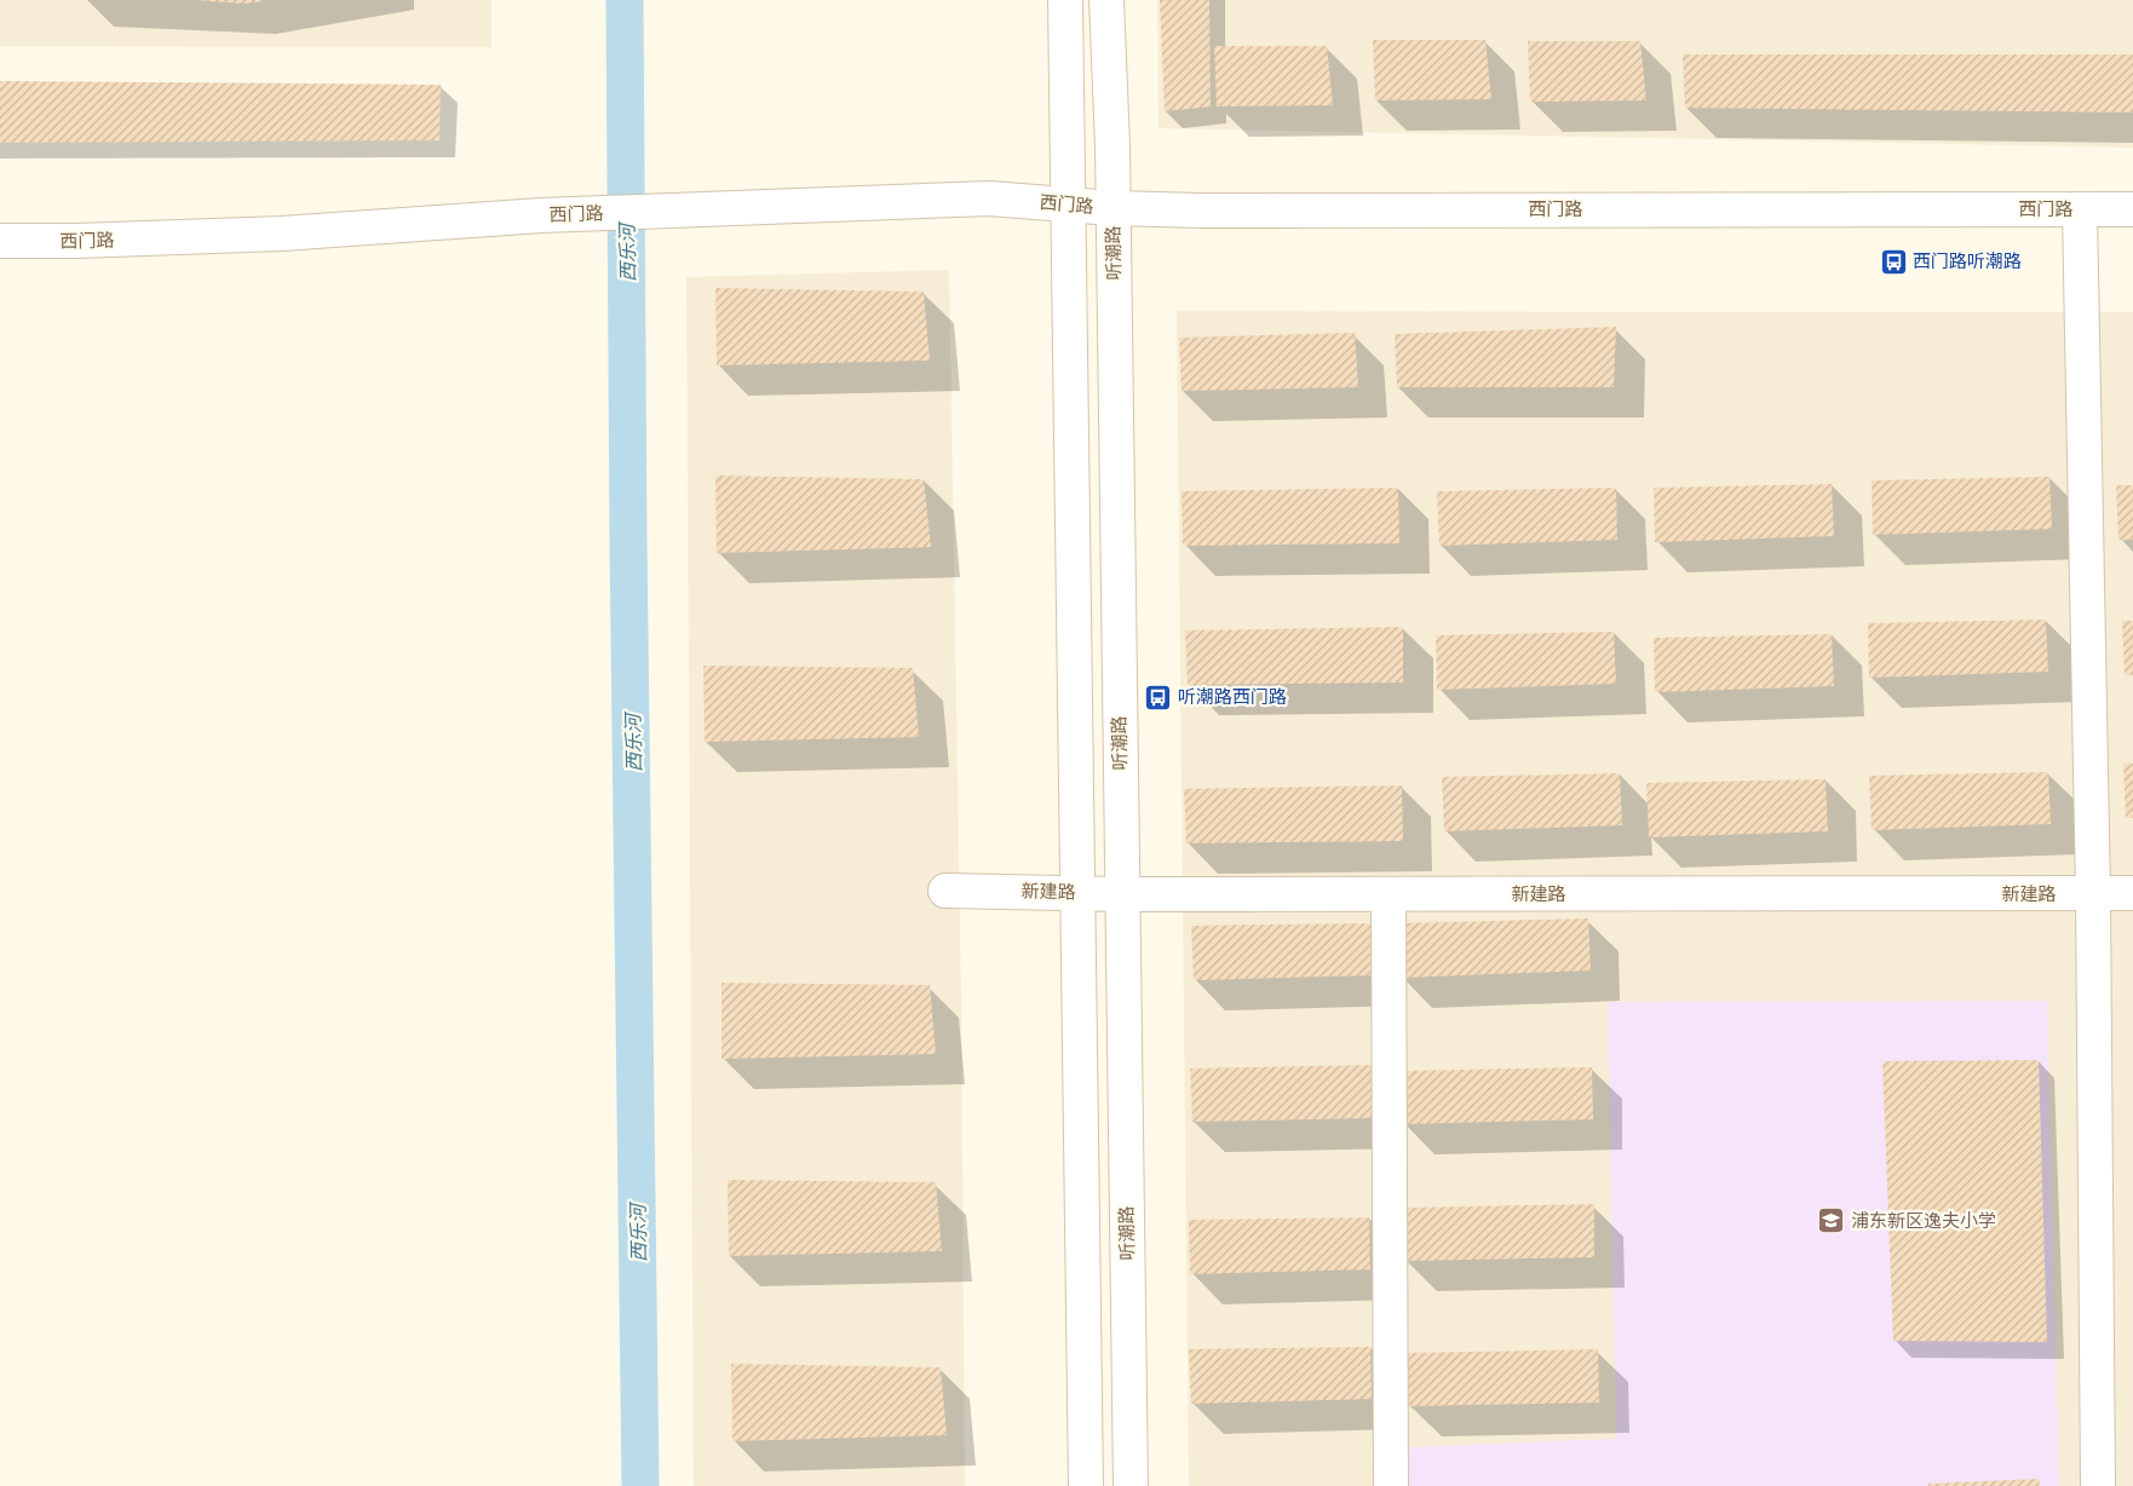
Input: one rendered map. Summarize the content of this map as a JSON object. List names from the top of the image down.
{
  "streets": {
    "street": ["西门路", "听潮路", "新建路"]
  },
  "crossings": [
    ["西门路", "听潮路"],
    ["听潮路", "新建路"]
  ],
  "water": ["西乐河"],
  "places": {
    "bus stop": ["西门路听潮路", "听潮路西门路"],
    "school or university": ["浦东新区逸夫小学"]
  }
}
